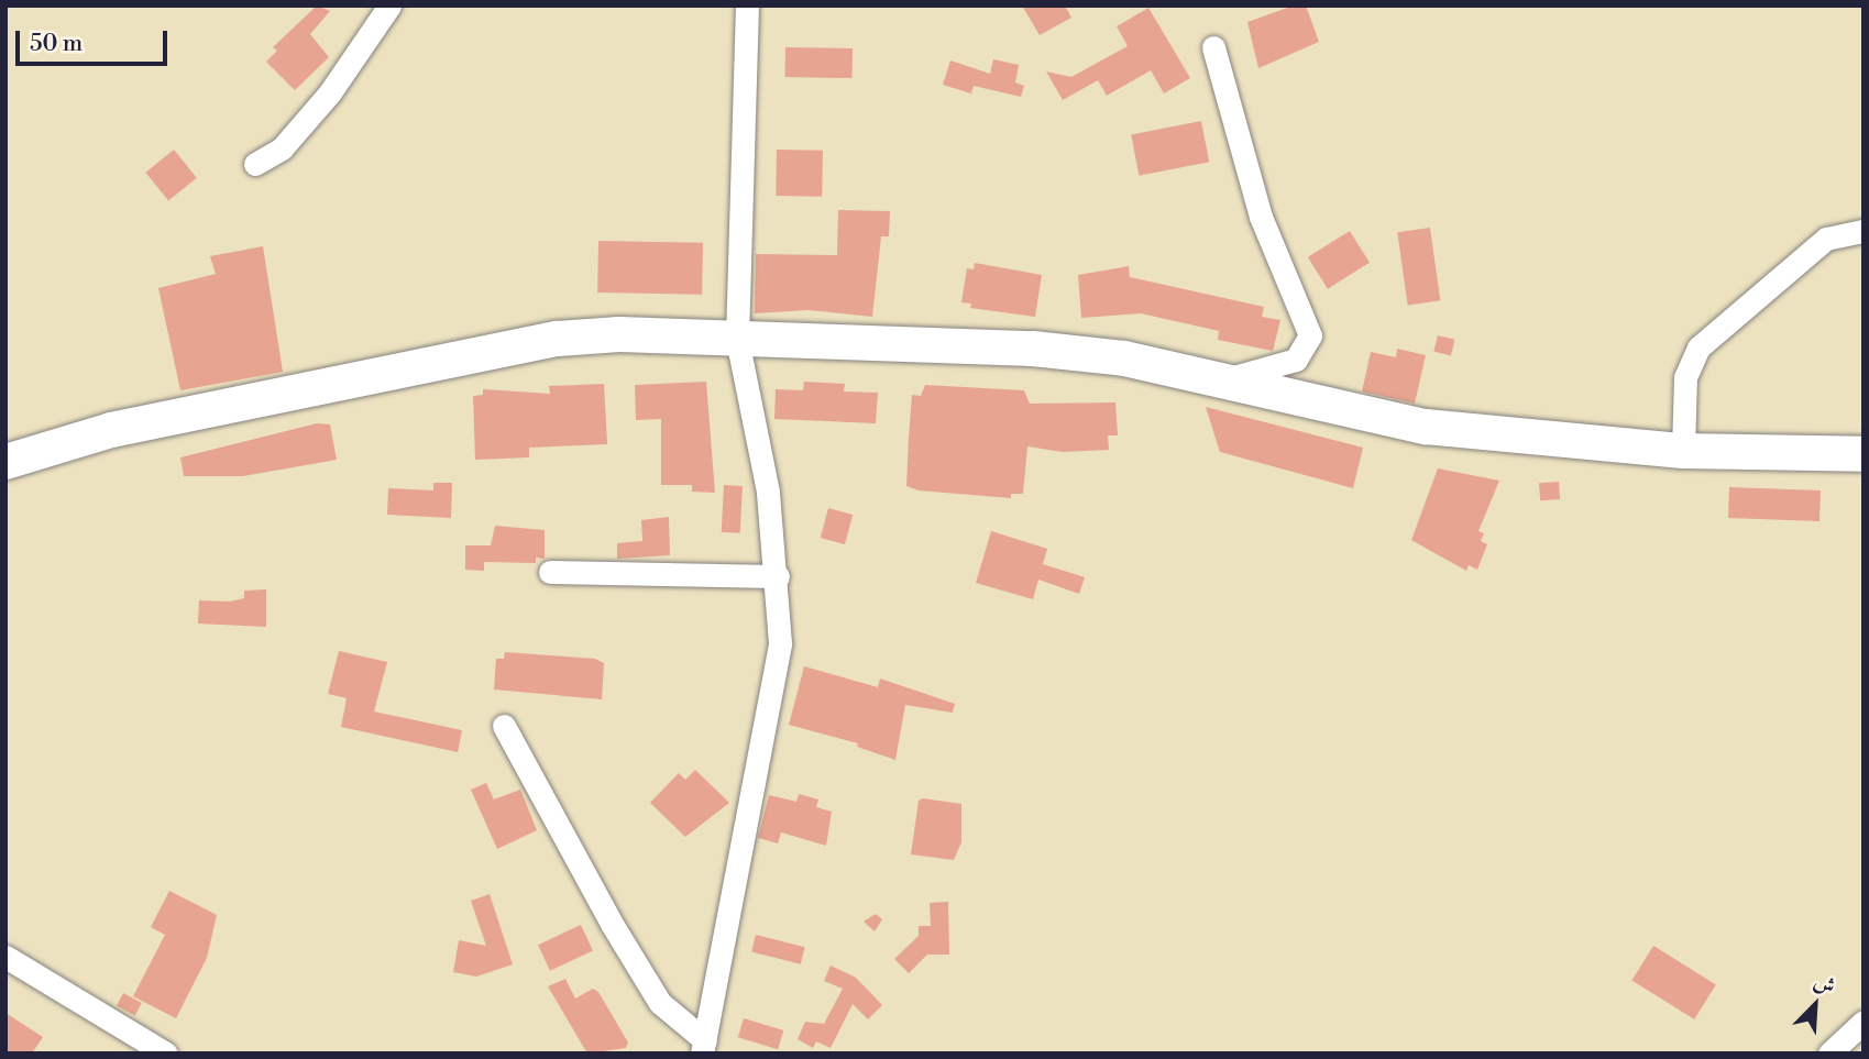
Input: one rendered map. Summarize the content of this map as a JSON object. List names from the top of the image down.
{
  "scale_bar": "50 m",
  "north": "top right"
}
